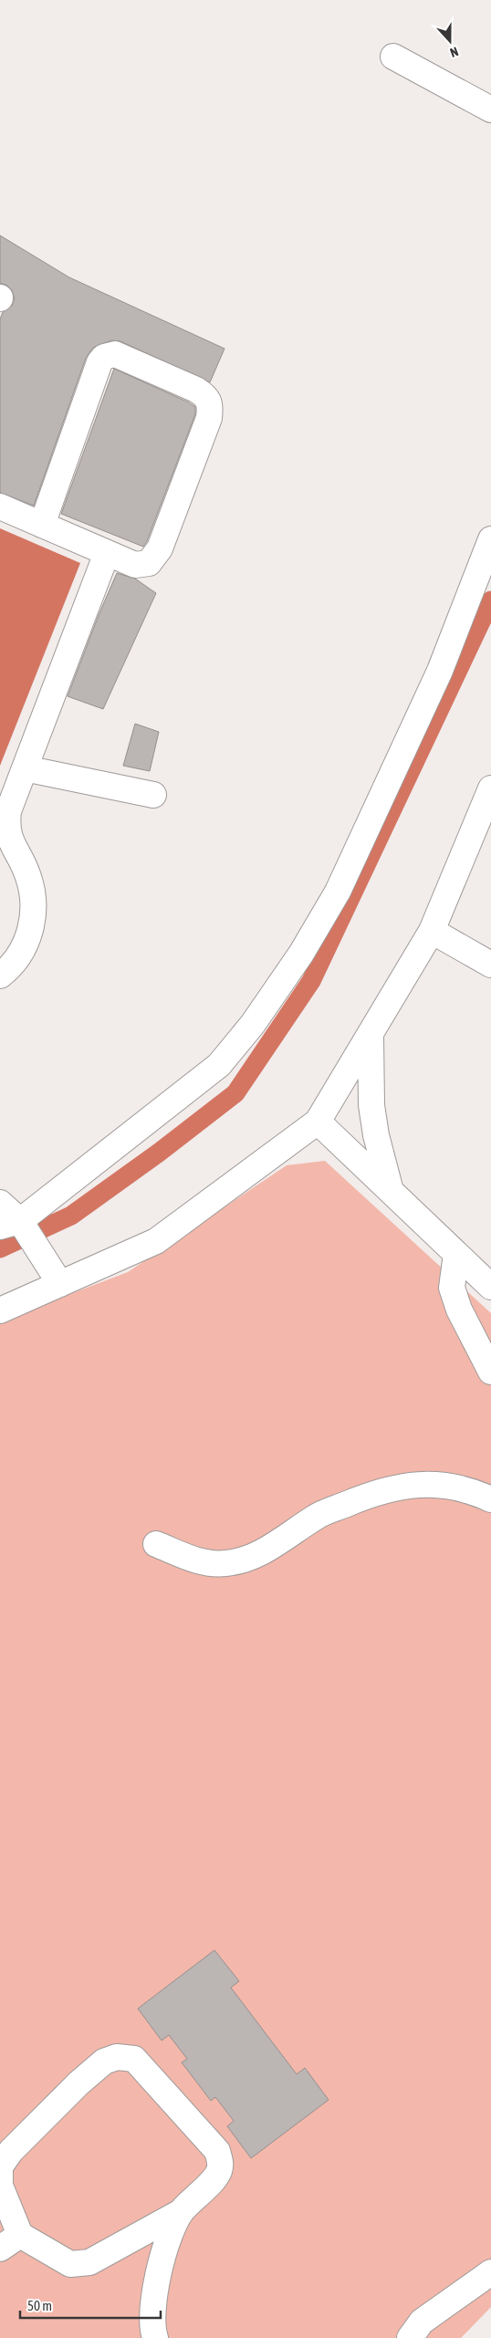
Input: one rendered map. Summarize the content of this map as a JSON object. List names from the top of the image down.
{
  "scale_bar": "50 m",
  "north": "bottom"
}
